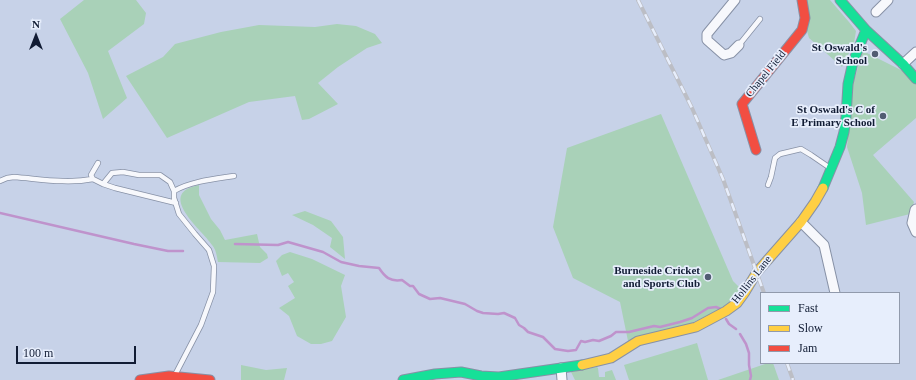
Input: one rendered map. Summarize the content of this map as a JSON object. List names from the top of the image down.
{
  "streets": {
    "street": ["Chapel Field", "Hollins Lane"]
  },
  "places": ["St Oswald's School", "St Oswald's C of E Primary School", "Burneside Cricket and Sports Club"],
  "legend": ["Fast", "Slow", "Jam"],
  "scale_bar": "100 m",
  "north": "top"
}
